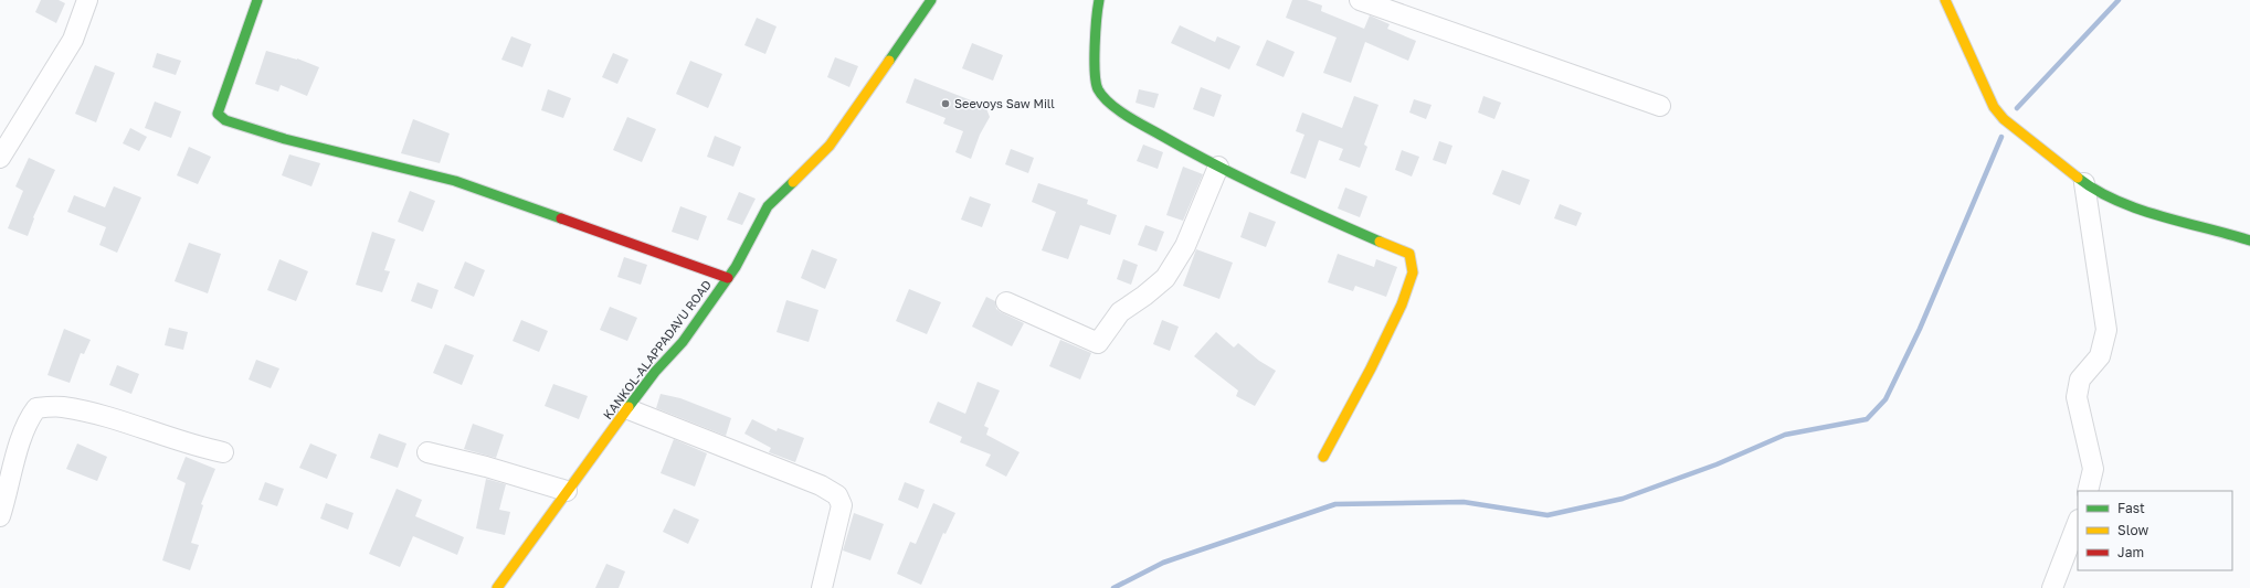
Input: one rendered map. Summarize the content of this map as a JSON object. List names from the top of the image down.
{
  "streets": {
    "street": ["KANKOL-ALAPPADAVU ROAD"]
  },
  "places": ["Seevoys Saw Mill"],
  "legend": ["Fast", "Slow", "Jam"]
}
